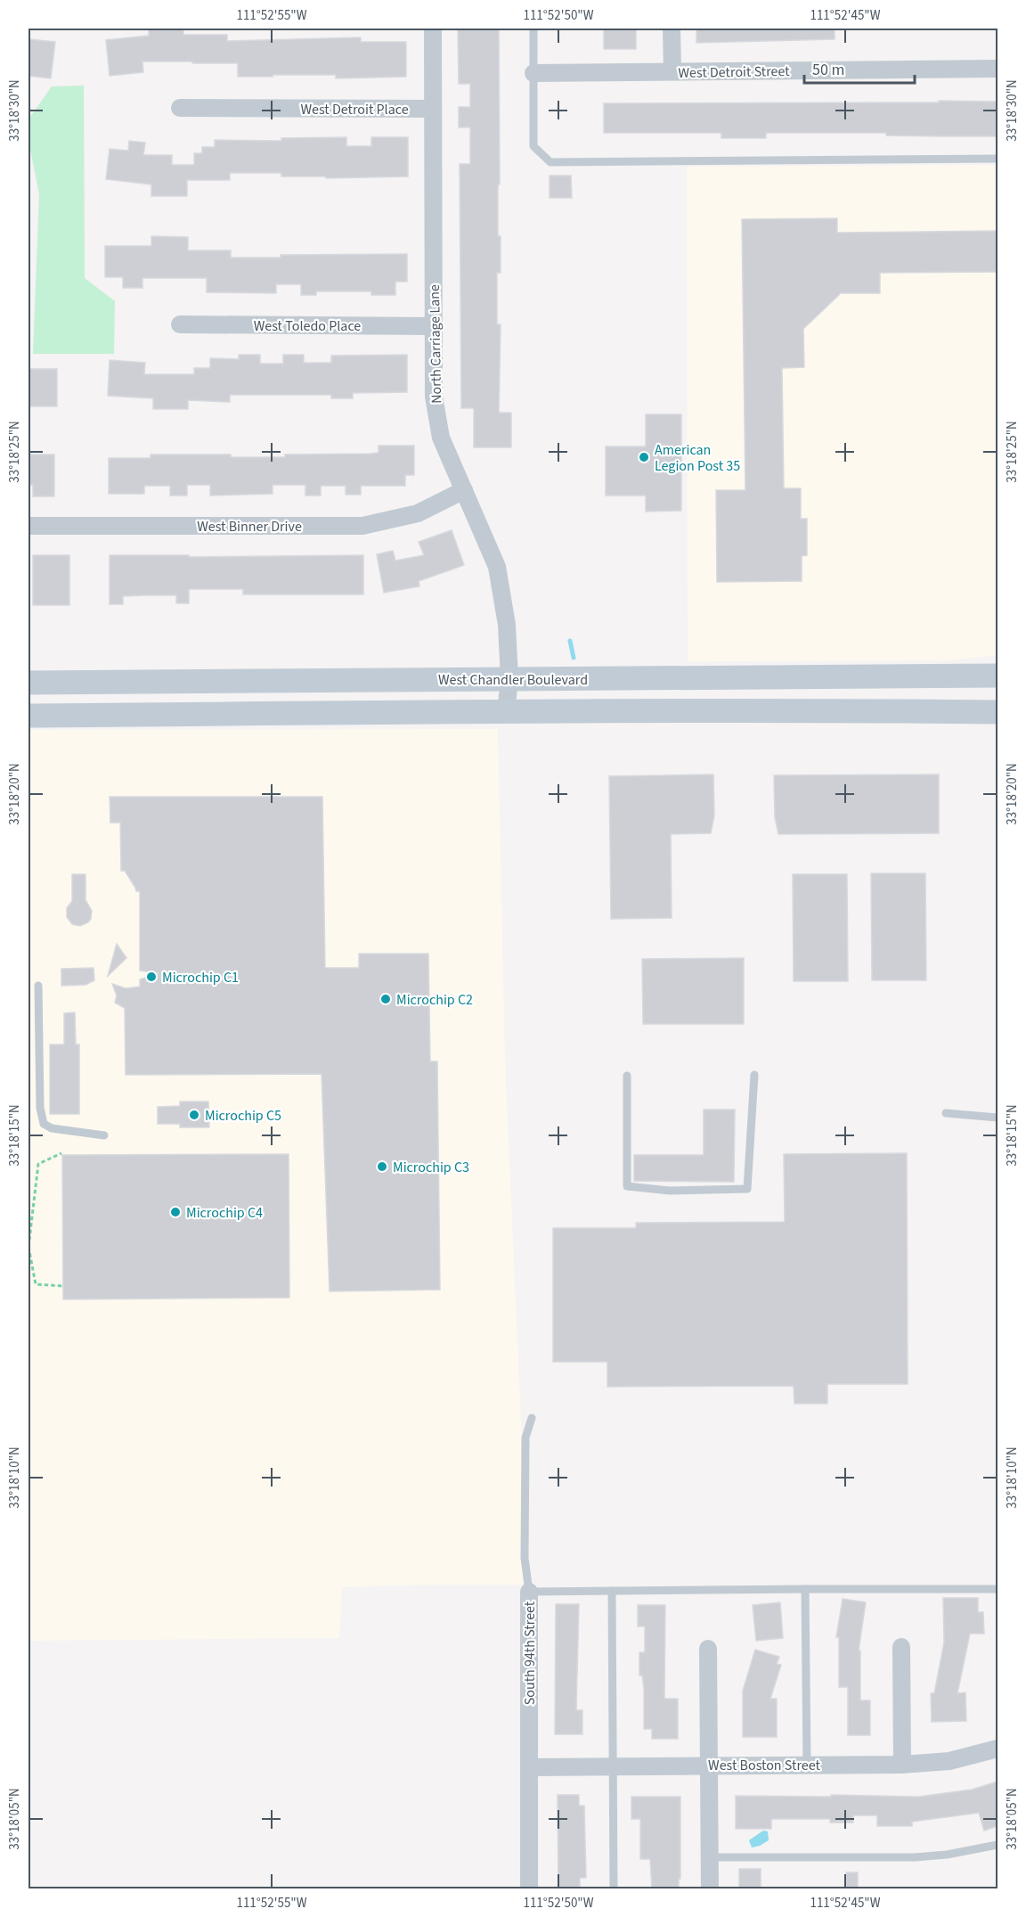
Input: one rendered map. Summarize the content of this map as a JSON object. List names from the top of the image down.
{
  "streets": {
    "main road": ["West Chandler Boulevard"],
    "street": [
      "West Detroit Street",
      "West Detroit Place",
      "West Toledo Place",
      "North Carriage Lane",
      "West Binner Drive",
      "South 94th Street",
      "West Boston Street"
    ]
  },
  "crossings": [
    ["West Detroit Place", "North Carriage Lane"],
    ["West Toledo Place", "North Carriage Lane"],
    ["North Carriage Lane", "West Binner Drive"],
    ["North Carriage Lane", "West Chandler Boulevard"],
    ["South 94th Street", "West Boston Street"]
  ],
  "places": [
    "American Legion Post 35",
    "Microchip C1",
    "Microchip C2",
    "Microchip C5",
    "Microchip C3",
    "Microchip C4"
  ],
  "scale_bar": "50 m",
  "coordinates": [
    "111°52'55\"W",
    "111°52'50\"W",
    "111°52'45\"W",
    "33°18'30\"N",
    "33°18'25\"N",
    "33°18'20\"N",
    "33°18'15\"N",
    "33°18'10\"N",
    "33°18'05\"N"
  ]
}
